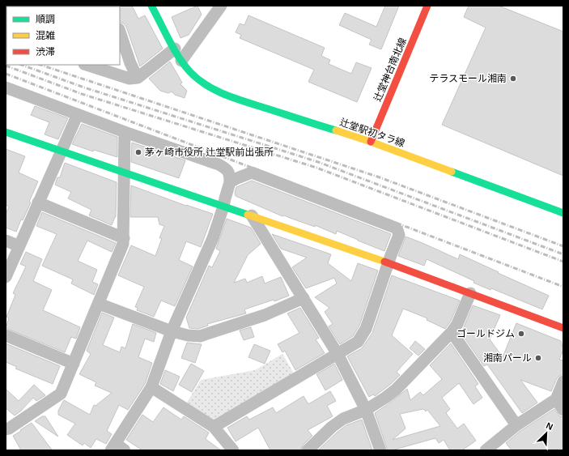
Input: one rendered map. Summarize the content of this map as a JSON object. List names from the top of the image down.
{
  "streets": {
    "street": ["辻堂神台南北線", "辻堂駅初タラ線"]
  },
  "crossings": [
    ["辻堂神台南北線", "辻堂駅初タラ線"]
  ],
  "places": [
    "テラスモール湘南",
    "茅ヶ崎市役所 辻堂駅前出張所",
    "ゴールドジム",
    "湘南パール"
  ],
  "legend": ["順調", "混雑", "渋滞"],
  "north": "top right"
}
